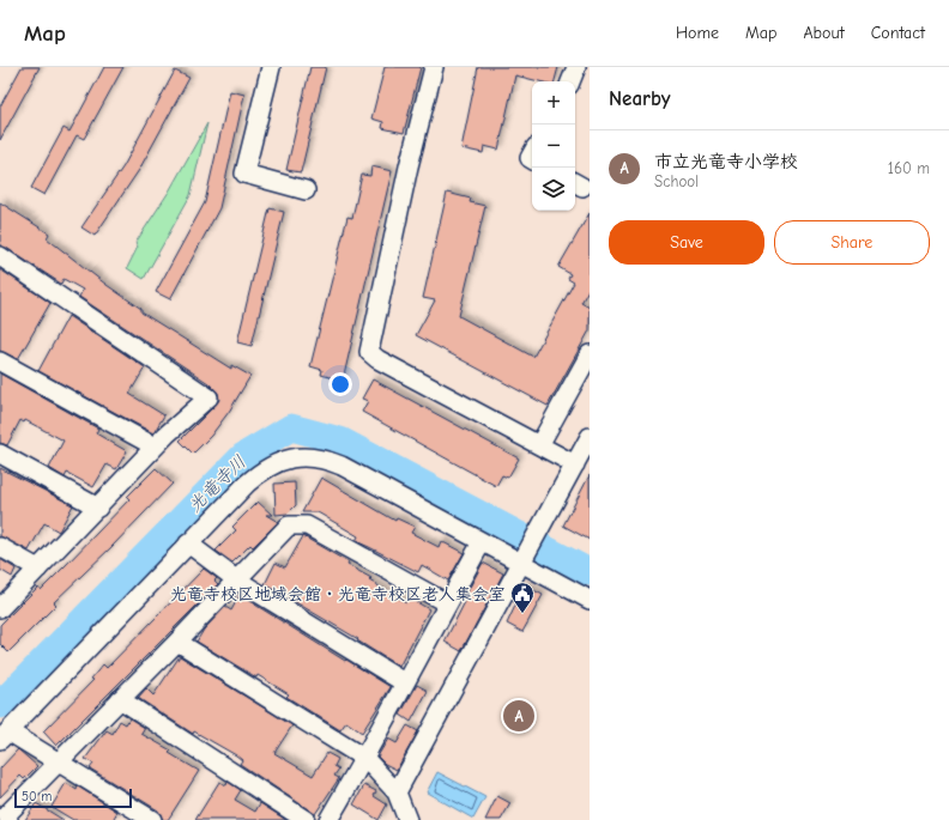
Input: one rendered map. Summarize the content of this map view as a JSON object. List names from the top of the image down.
{
  "water": ["光竜寺川"],
  "places": {
    "public building": ["光竜寺校区地域会館・光竜寺校区老人集会室"]
  },
  "scale_bar": "50 m",
  "page": {
    "header": "Map",
    "nav": [
      "Home",
      "Map",
      "About",
      "Contact"
    ],
    "heading": "Nearby",
    "map_buttons": ["+", "−"],
    "list": [
      {
        "mark": "A",
        "name": "市立光竜寺小学校",
        "note": "School",
        "value": "160 m"
      }
    ],
    "buttons": ["Save", "Share"],
    "pins": "A",
    "scale": "50 m"
  }
}
